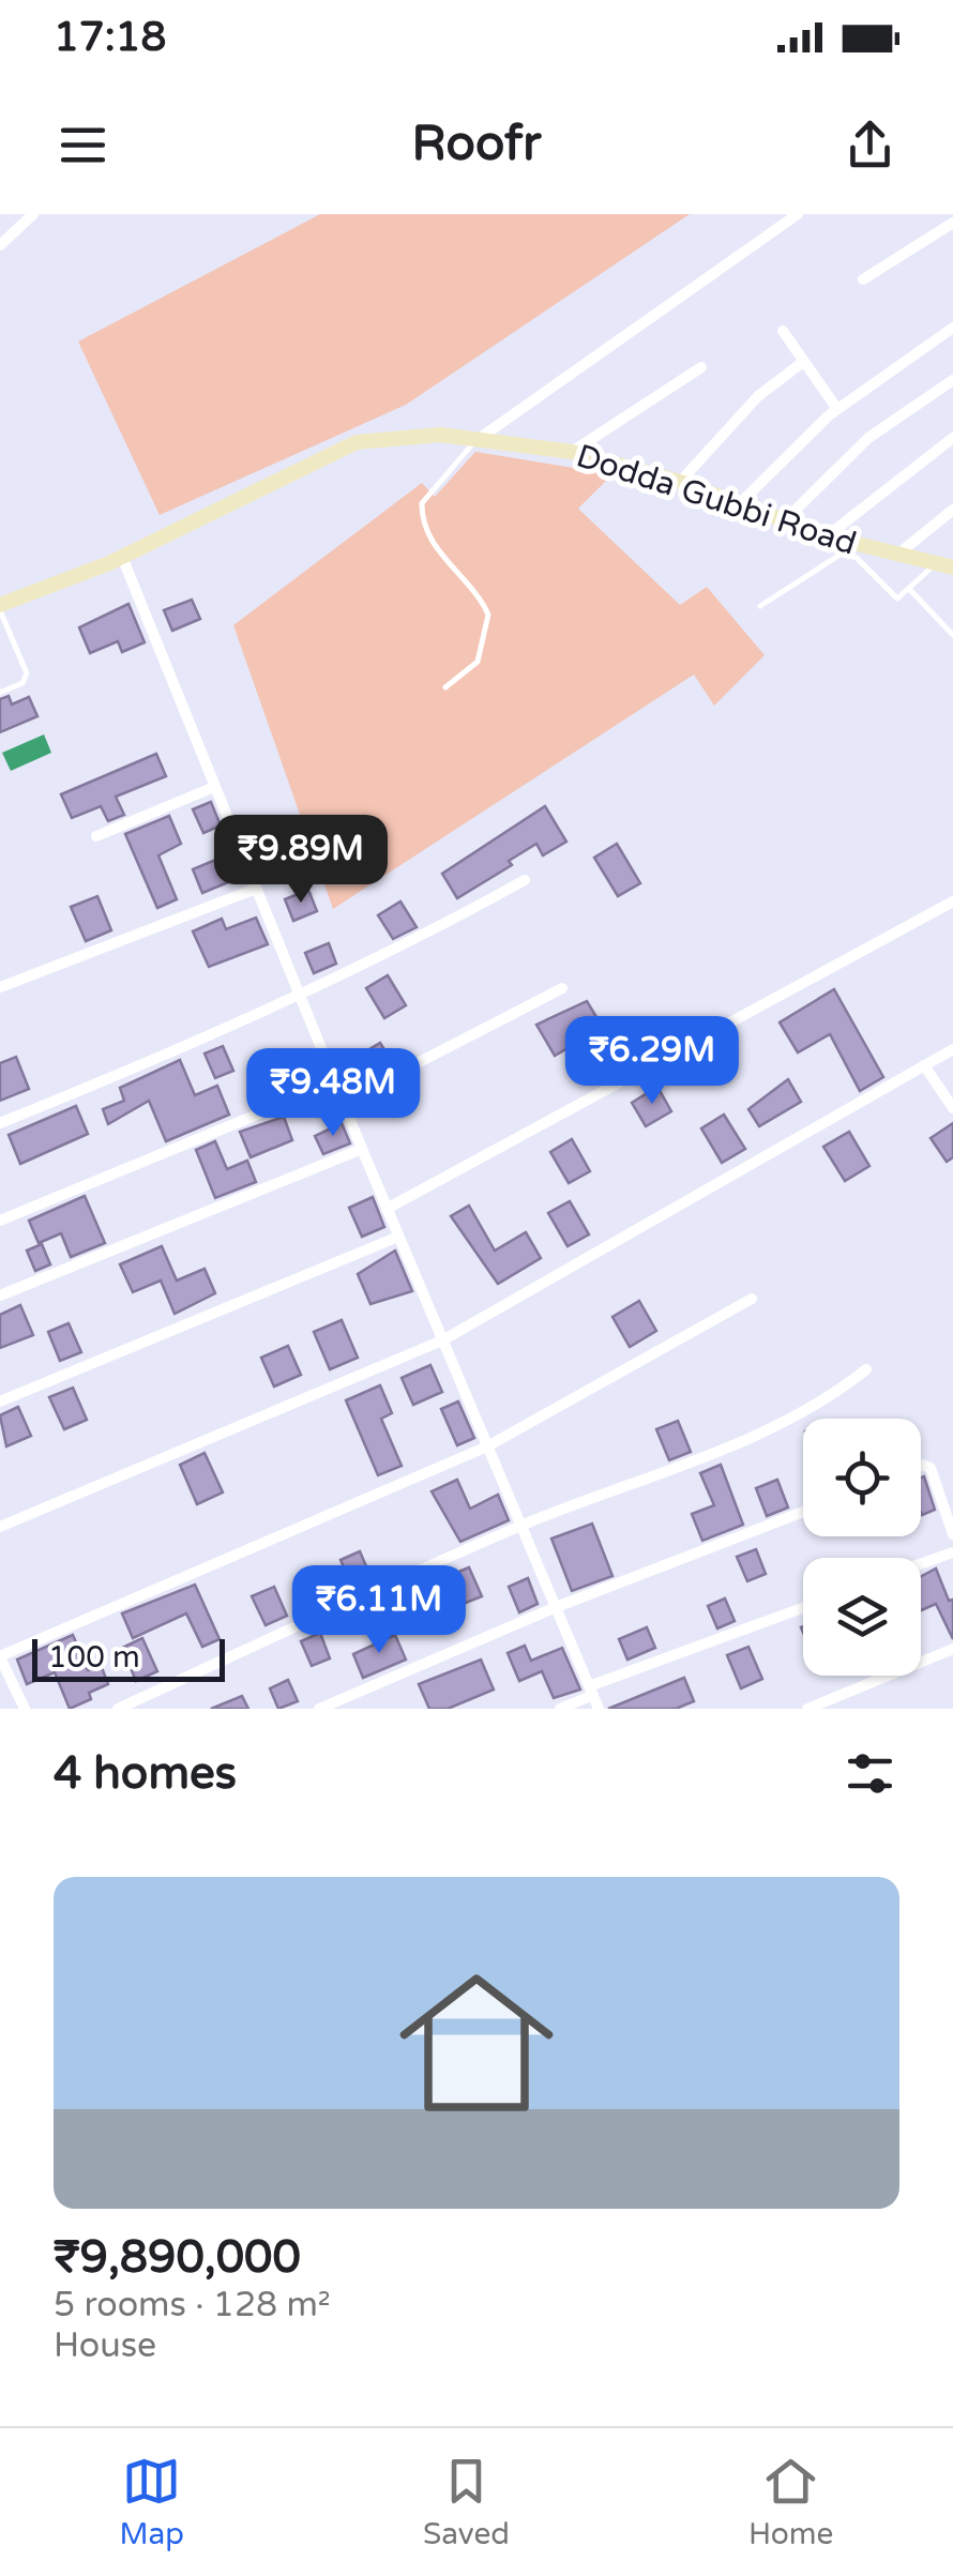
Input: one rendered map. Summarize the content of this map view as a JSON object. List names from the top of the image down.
{
  "streets": {
    "main road": ["Dodda Gubbi Road"]
  },
  "scale_bar": "100 m",
  "page": {
    "status": "17:18",
    "header": "Roofr",
    "price": [
      "₹9.89M",
      "₹6.29M",
      "₹9.48M",
      "₹6.11M"
    ],
    "scale": "100 m",
    "heading": "4 homes",
    "list": [
      {
        "name": "₹9,890,000",
        "note": "5 rooms · 128 m² · House"
      }
    ],
    "tabs": ["Map", "Saved", "Home"]
  }
}
